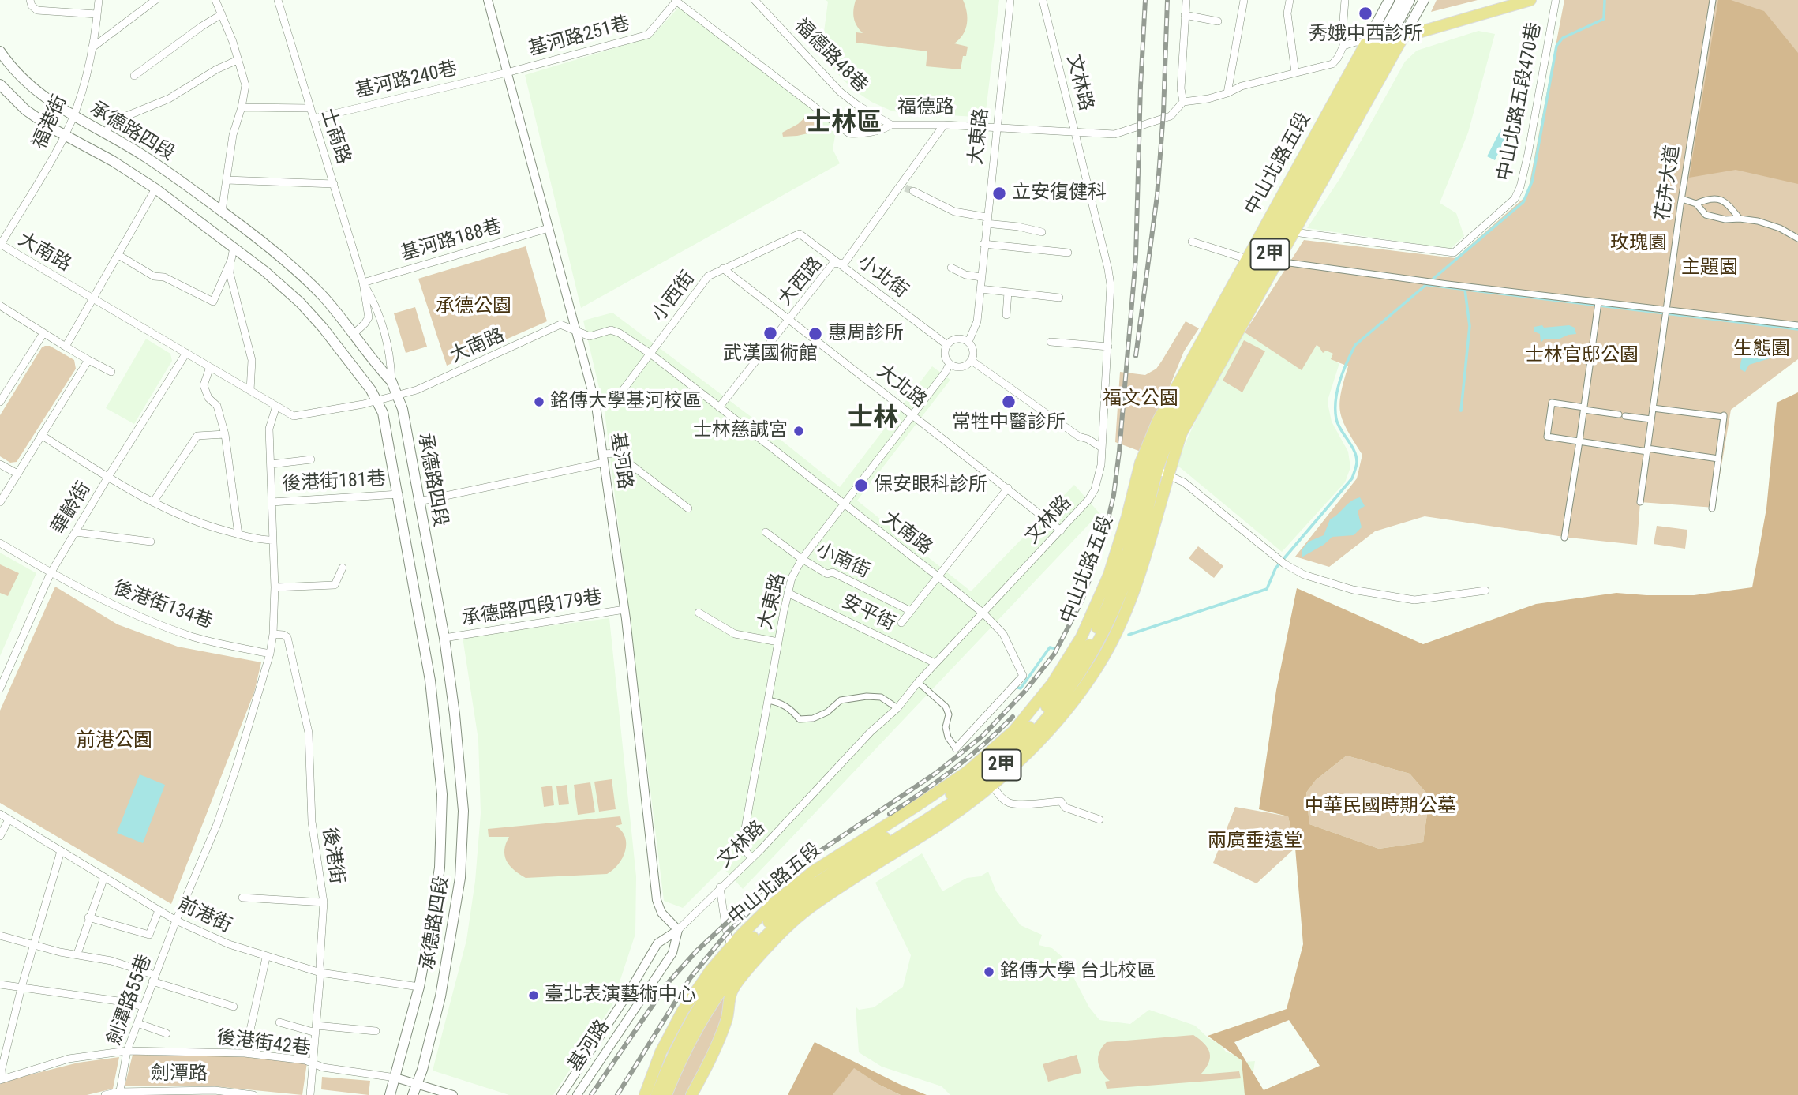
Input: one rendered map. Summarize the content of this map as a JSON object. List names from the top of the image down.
{
  "streets": {
    "main road": ["承德路四段", "中山北路五段", "2甲"],
    "street": [
      "基河路251巷",
      "福德路48巷",
      "基河路240巷",
      "文林路",
      "中山北路五段470巷",
      "福德路",
      "福港街",
      "士商路",
      "大東路",
      "花卉大道",
      "基河路188巷",
      "大南路",
      "小北街",
      "大西路",
      "小西街",
      "大北路",
      "基河路",
      "後港街181巷",
      "華齡街",
      "小南街",
      "後港街134巷",
      "承德路四段179巷",
      "安平街",
      "後港街",
      "前港街",
      "劍潭路55巷",
      "後港街42巷",
      "劍潭路"
    ]
  },
  "crossings": [
    ["基河路251巷", "基河路240巷"],
    ["基河路251巷", "福德路"],
    ["基河路251巷", "基河路"],
    ["福德路48巷", "福德路"],
    ["基河路240巷", "士商路"],
    ["基河路240巷", "基河路"],
    ["文林路", "福德路"],
    ["文林路", "大東路"],
    ["文林路", "大南路"],
    ["文林路", "大北路"],
    ["文林路", "基河路"],
    ["文林路", "安平街"],
    ["中山北路五段470巷", "中山北路五段"],
    ["福德路", "大東路"],
    ["福德路", "大西路"],
    ["福港街", "承德路四段"],
    ["福港街", "大南路"],
    ["承德路四段", "士商路"],
    ["承德路四段", "大南路"],
    ["承德路四段", "後港街181巷"],
    ["承德路四段", "承德路四段179巷"],
    ["承德路四段", "前港街"],
    ["承德路四段", "後港街42巷"],
    ["士商路", "基河路188巷"],
    ["大東路", "大南路"],
    ["大東路", "小北街"],
    ["大東路", "大北路"],
    ["大東路", "小南街"],
    ["大東路", "安平街"],
    ["基河路188巷", "基河路"],
    ["大南路", "大西路"],
    ["大南路", "小西街"],
    ["大南路", "基河路"],
    ["大南路", "華齡街"],
    ["小北街", "大西路"],
    ["小北街", "小西街"],
    ["大西路", "大北路"],
    ["小西街", "大北路"],
    ["小西街", "基河路"],
    ["基河路", "承德路四段179巷"],
    ["華齡街", "後港街134巷"],
    ["後港街", "前港街"],
    ["後港街", "後港街42巷"],
    ["前港街", "劍潭路55巷"],
    ["劍潭路55巷", "後港街42巷"],
    ["劍潭路55巷", "劍潭路"]
  ],
  "districts": ["士林區", "士林"],
  "parks": [
    "玫瑰園",
    "主題園",
    "承德公園",
    "生態園",
    "士林官邸公園",
    "福文公園",
    "前港公園",
    "中華民國時期公墓",
    "兩廣垂遠堂"
  ],
  "places": [
    "秀娥中西診所",
    "立安復健科",
    "武漢國術館",
    "惠周診所",
    "銘傳大學基河校區",
    "常牲中醫診所",
    "士林慈諴宮",
    "保安眼科診所",
    "銘傳大學 台北校區",
    "臺北表演藝術中心"
  ]
}
